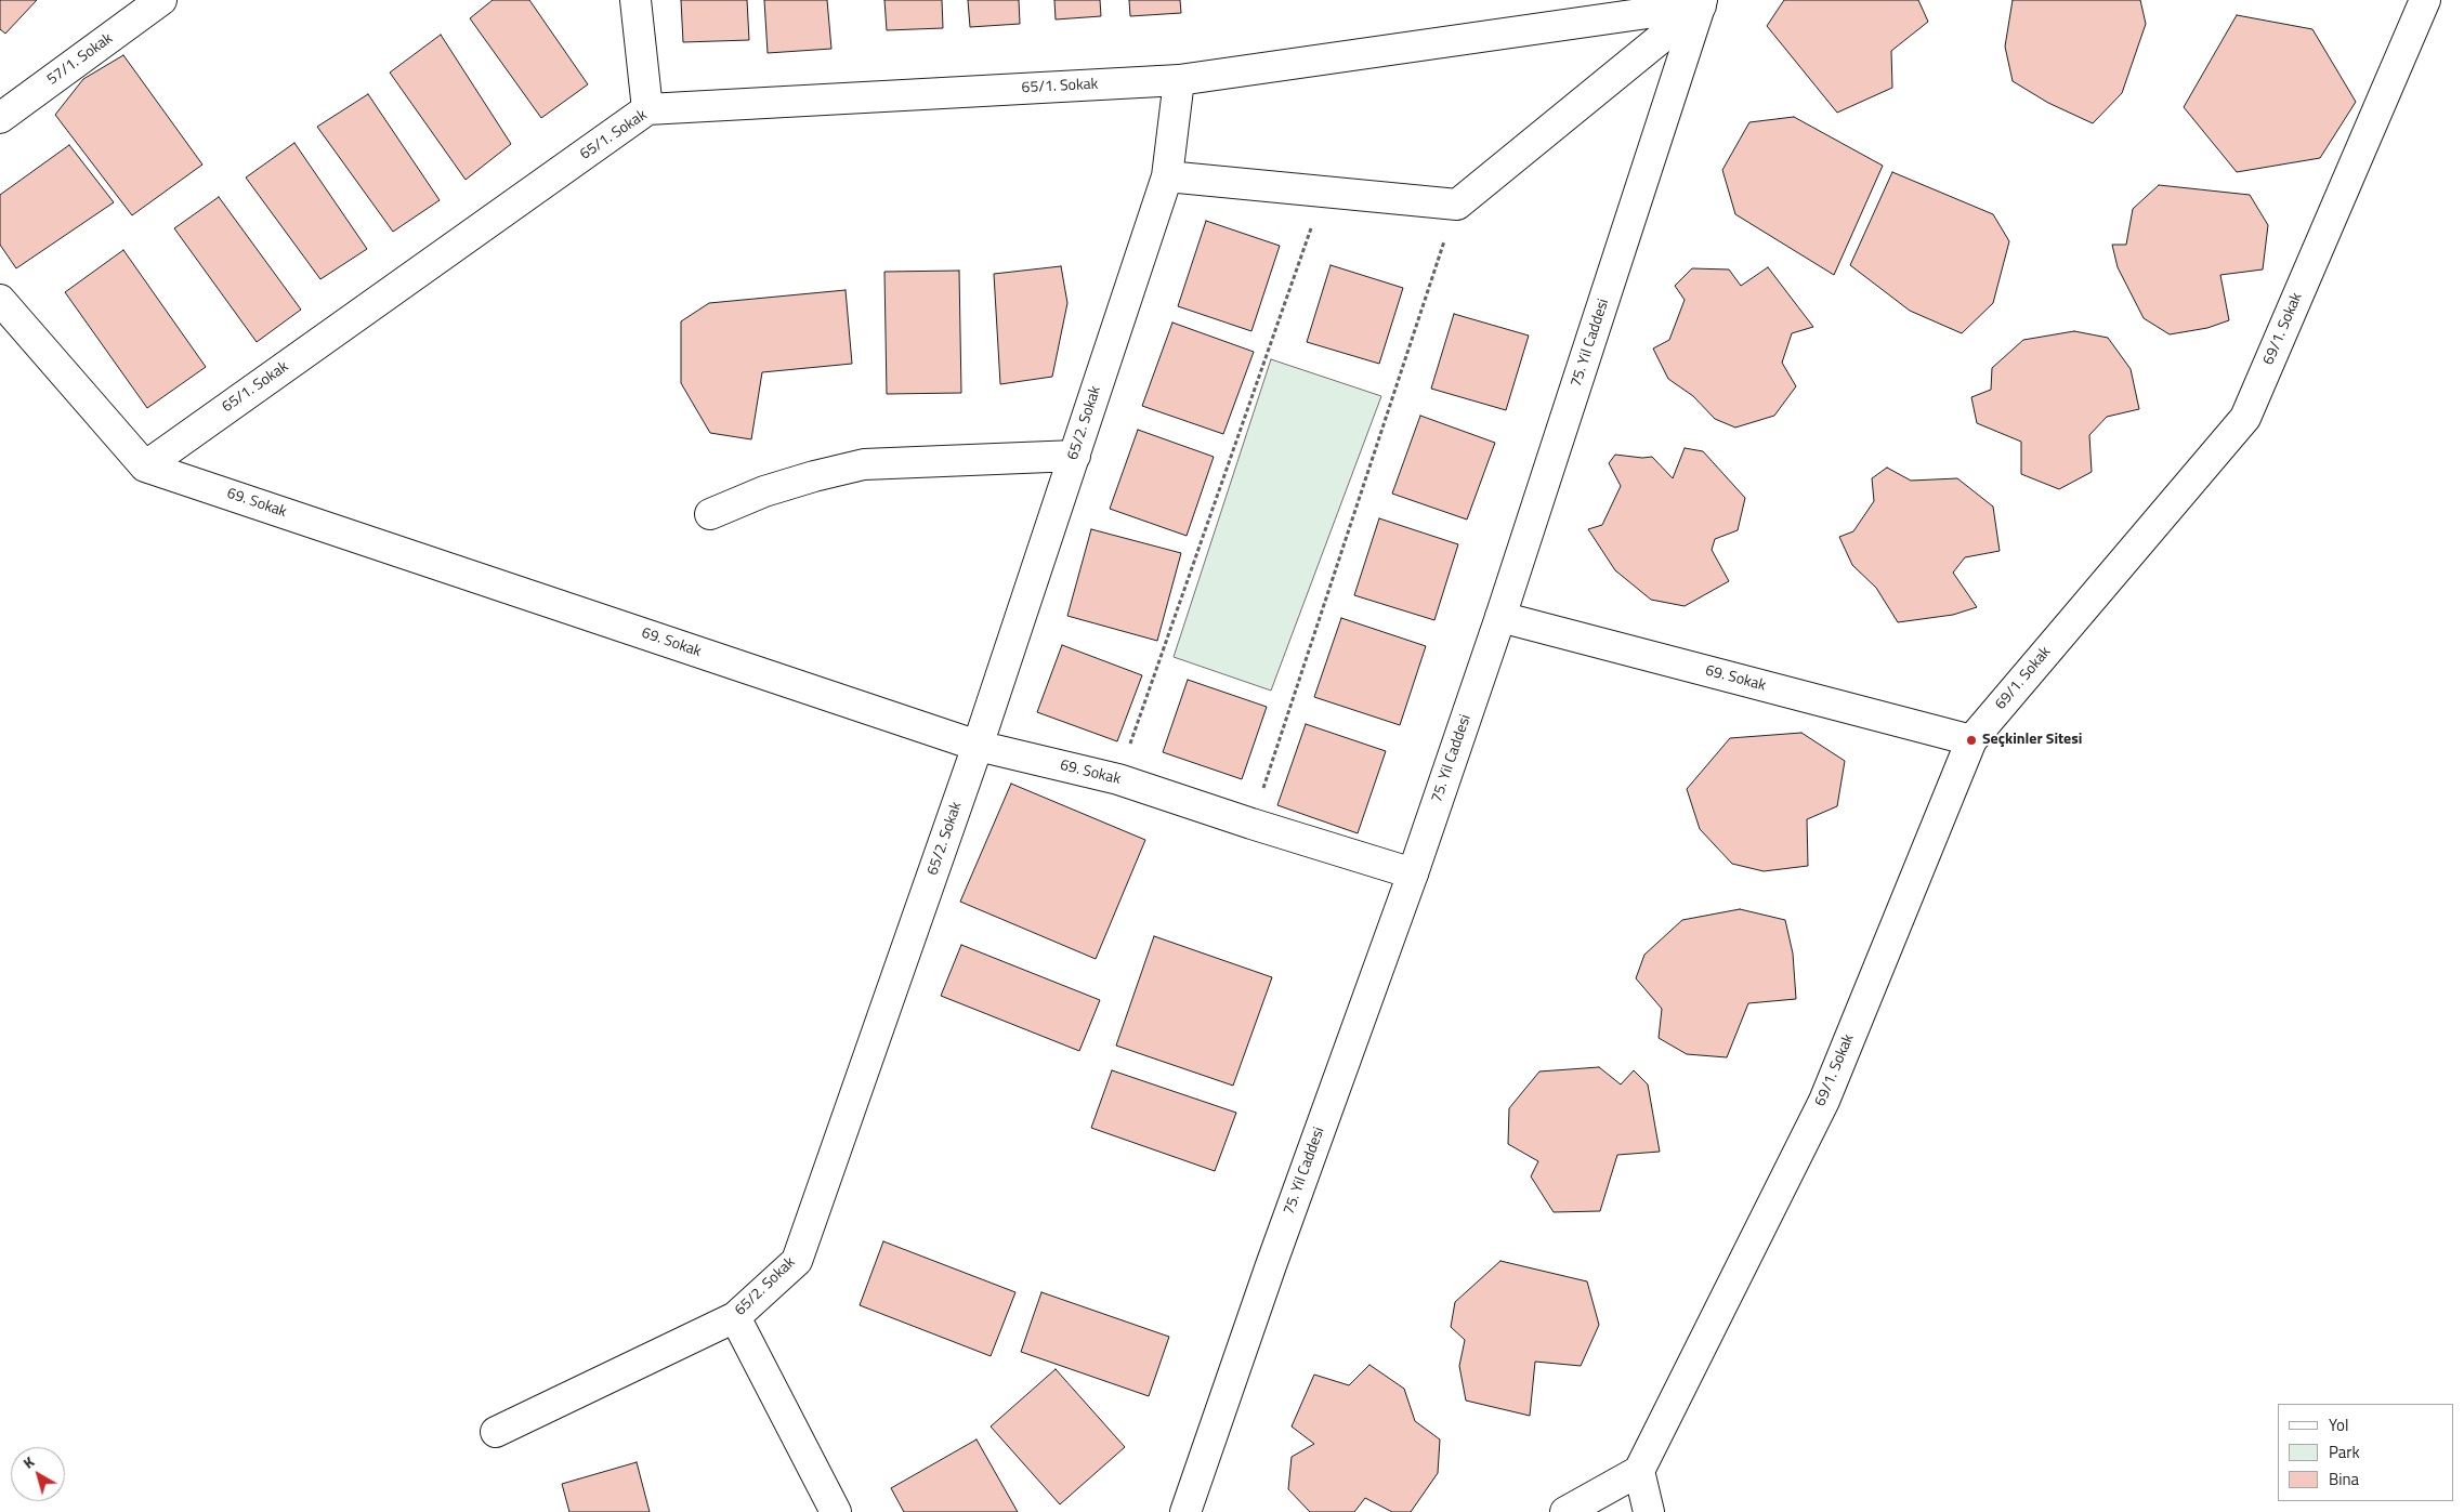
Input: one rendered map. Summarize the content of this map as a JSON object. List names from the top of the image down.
{
  "streets": {
    "street": [
      "57/1. Sokak",
      "65/1. Sokak",
      "69/1. Sokak",
      "75. Yil Caddesi",
      "65/2. Sokak",
      "69. Sokak"
    ]
  },
  "crossings": [
    ["65/1. Sokak", "75. Yil Caddesi"],
    ["65/1. Sokak", "65/2. Sokak"],
    ["65/1. Sokak", "69. Sokak"],
    ["69/1. Sokak", "69. Sokak"],
    ["75. Yil Caddesi", "69. Sokak"],
    ["65/2. Sokak", "69. Sokak"]
  ],
  "places": ["Seçkinler Sitesi"],
  "legend": ["Yol", "Park", "Bina"],
  "north": "top left"
}
